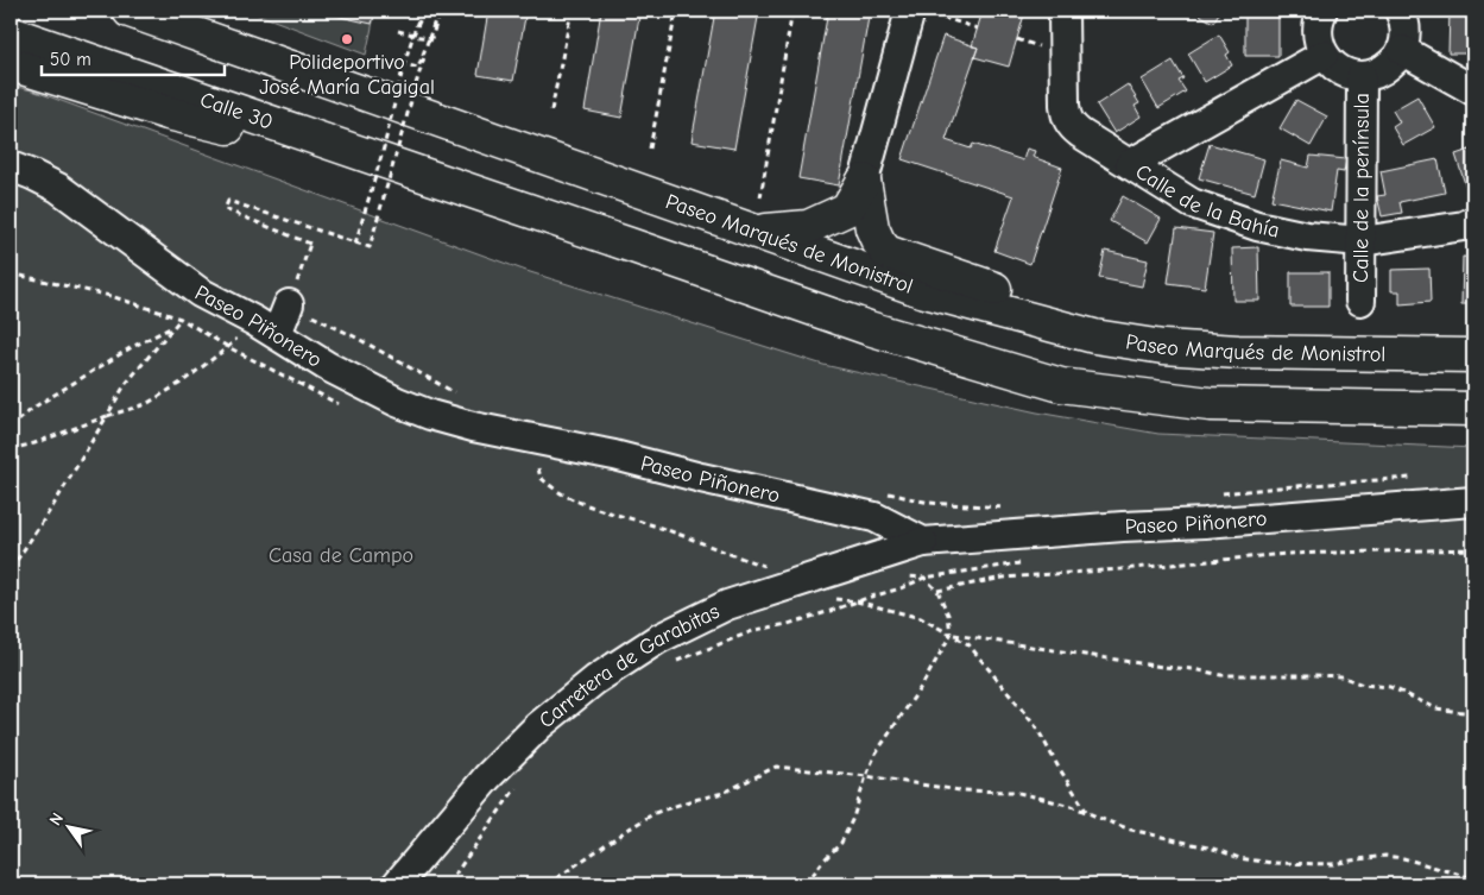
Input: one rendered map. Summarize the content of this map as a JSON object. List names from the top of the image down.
{
  "streets": {
    "highway": ["Calle 30", "Paseo Marqués de Monistrol"],
    "street": [
      "Calle de la península",
      "Calle de la Bahía",
      "Paseo Piñonero",
      "Carretera de Garabitas"
    ]
  },
  "crossings": [
    ["Calle de la península", "Calle de la Bahía"],
    ["Paseo Piñonero", "Carretera de Garabitas"]
  ],
  "parks": ["Casa de Campo"],
  "places": ["Polideportivo José María Cagigal"],
  "scale_bar": "50 m",
  "north": "top left"
}
